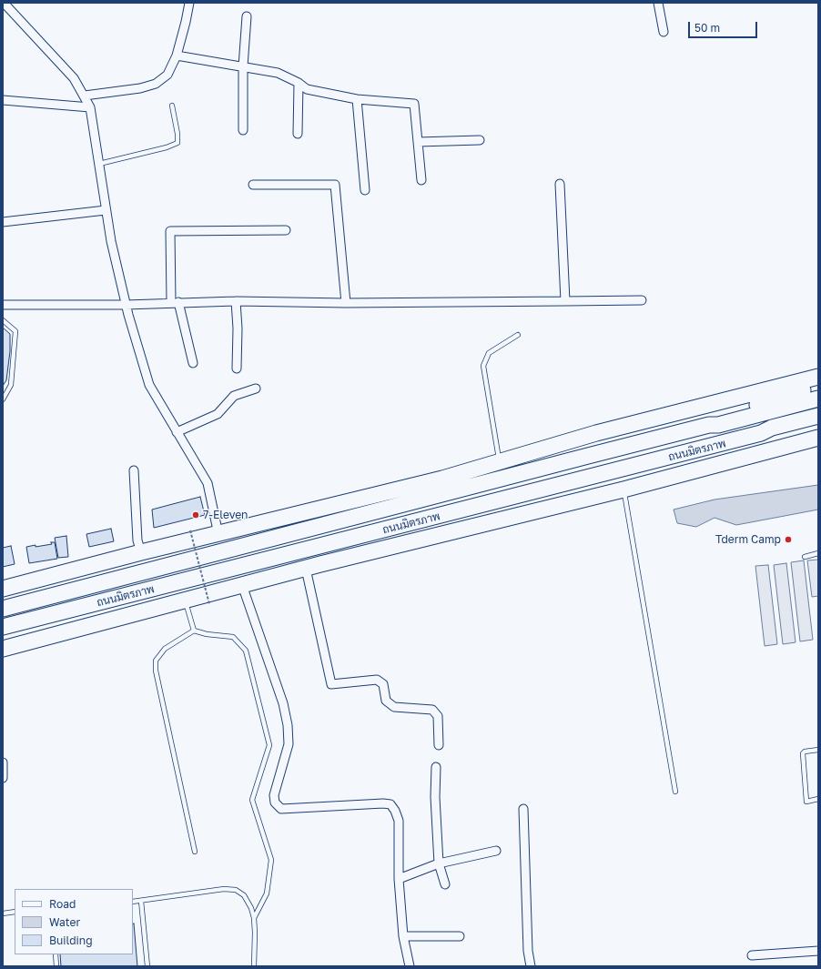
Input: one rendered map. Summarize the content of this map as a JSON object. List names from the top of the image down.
{
  "streets": {
    "highway": ["ถนนมิตรภาพ"]
  },
  "places": ["7-Eleven", "Tderm Camp"],
  "legend": ["Road", "Water", "Building"],
  "scale_bar": "50 m"
}
